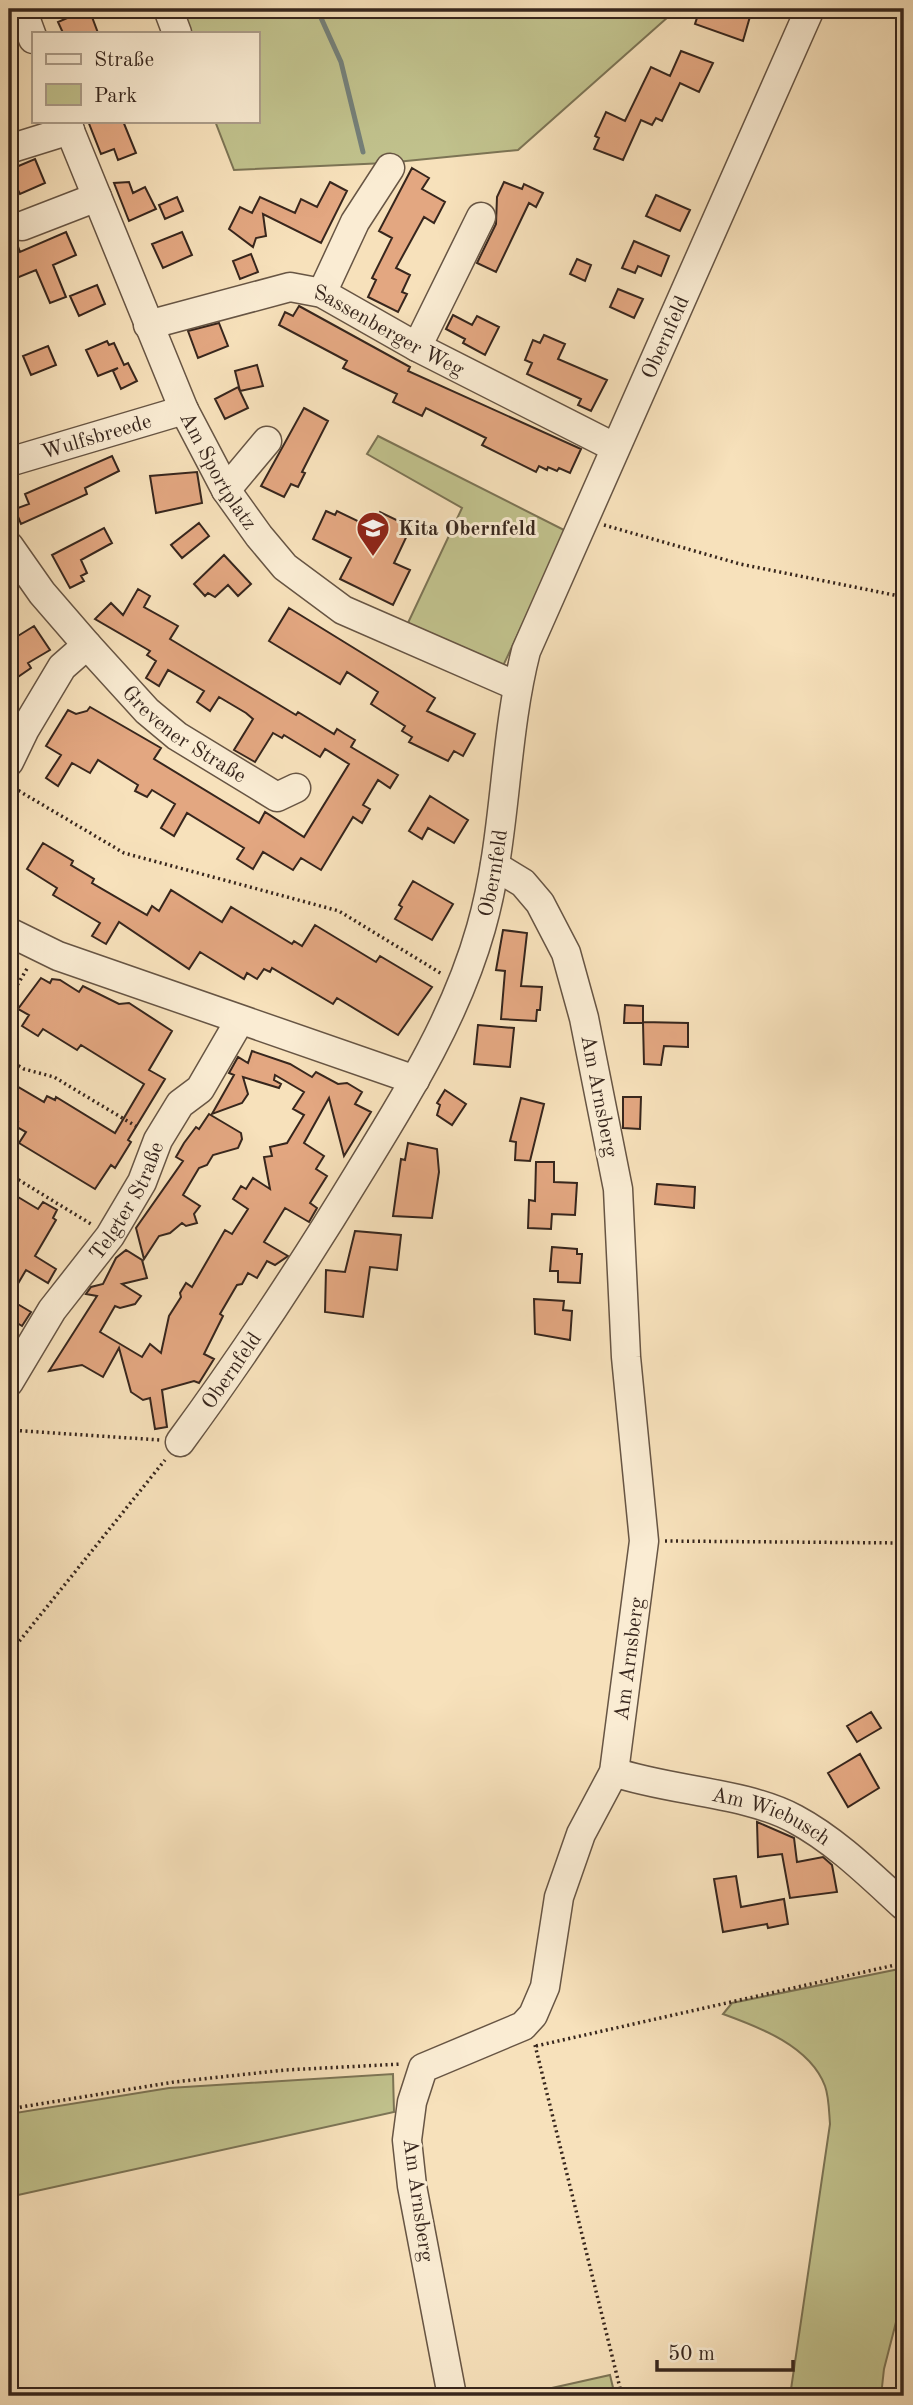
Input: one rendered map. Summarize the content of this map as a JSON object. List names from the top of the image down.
{
  "streets": {
    "street": [
      "Sassenberger Weg",
      "Obernfeld",
      "Wulfsbreede",
      "Am Sportplatz",
      "Grevener Straße",
      "Am Arnsberg",
      "Telgter Straße",
      "Am Wiebusch"
    ]
  },
  "crossings": [
    ["Sassenberger Weg", "Obernfeld"],
    ["Sassenberger Weg", "Am Sportplatz"],
    ["Obernfeld", "Am Sportplatz"],
    ["Obernfeld", "Am Arnsberg"],
    ["Wulfsbreede", "Am Sportplatz"],
    ["Am Arnsberg", "Am Wiebusch"]
  ],
  "places": {
    "school or university": ["Kita Obernfeld"]
  },
  "legend": ["Straße", "Park"],
  "scale_bar": "50 m"
}
